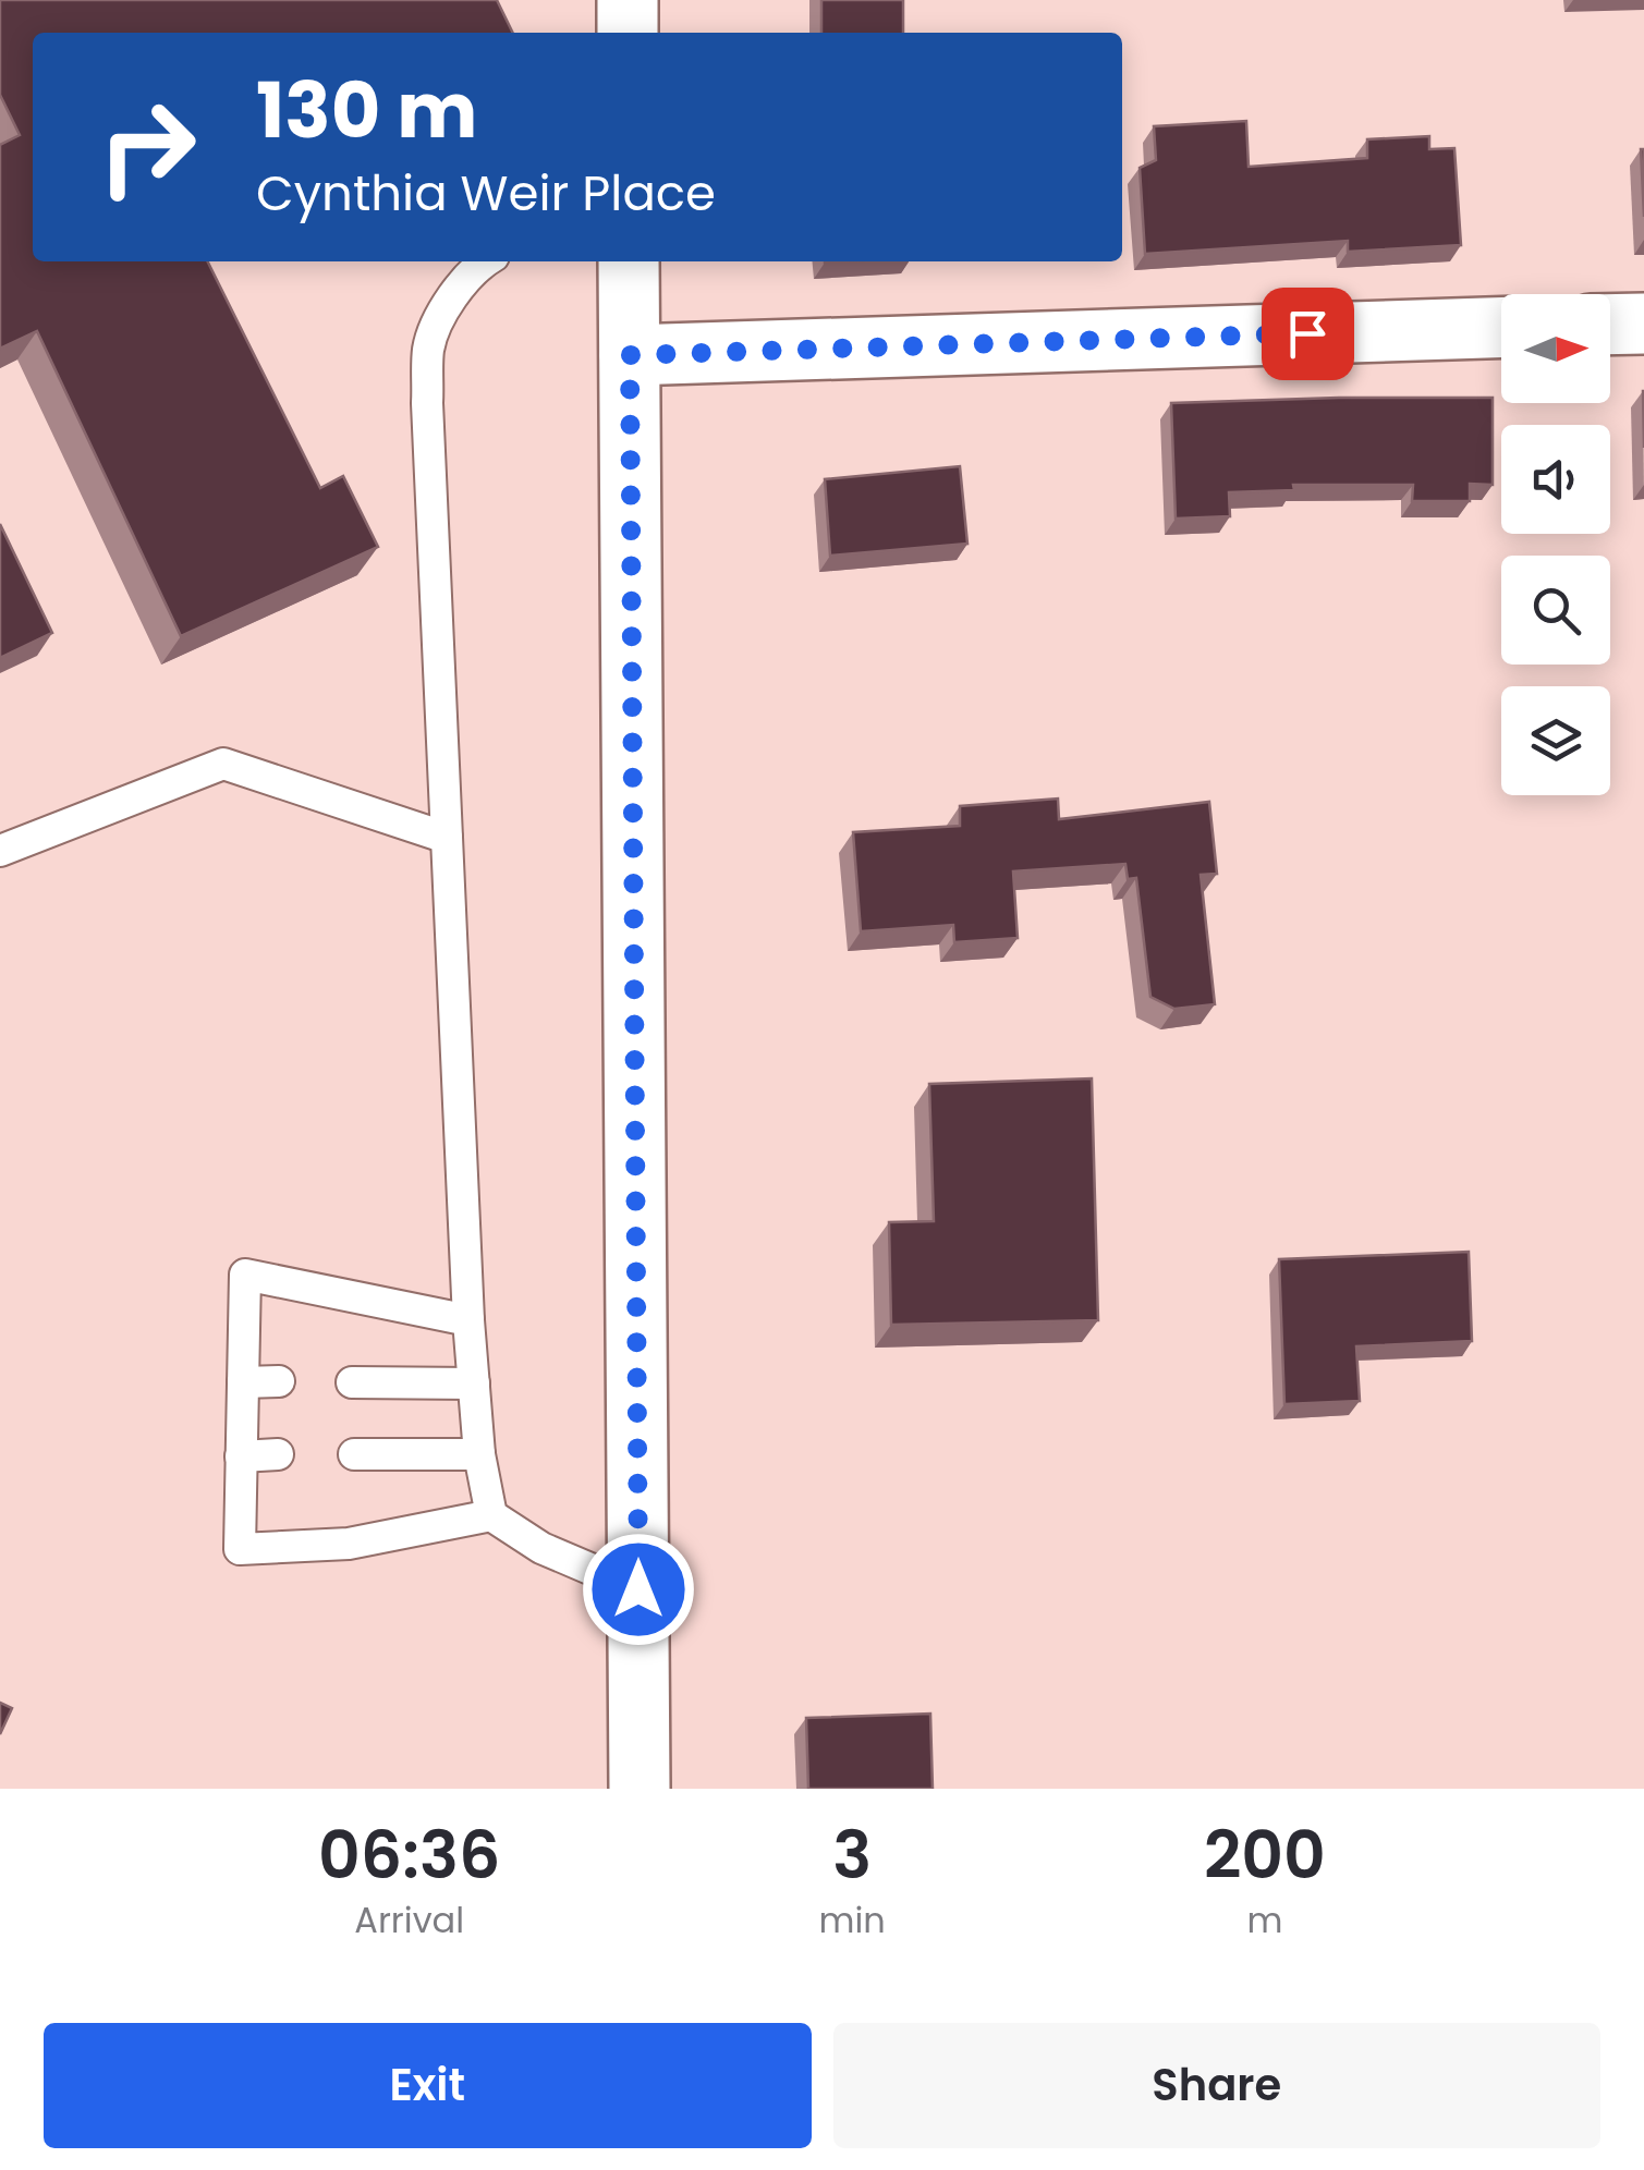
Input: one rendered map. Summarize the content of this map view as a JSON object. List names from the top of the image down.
{
  "north": "right",
  "page": {
    "turn": ["130 m", "Cynthia Weir Place"],
    "eta": [
      "06:36",
      "Arrival",
      "3",
      "min",
      "200",
      "m"
    ],
    "buttons": ["Exit", "Share"]
  }
}
